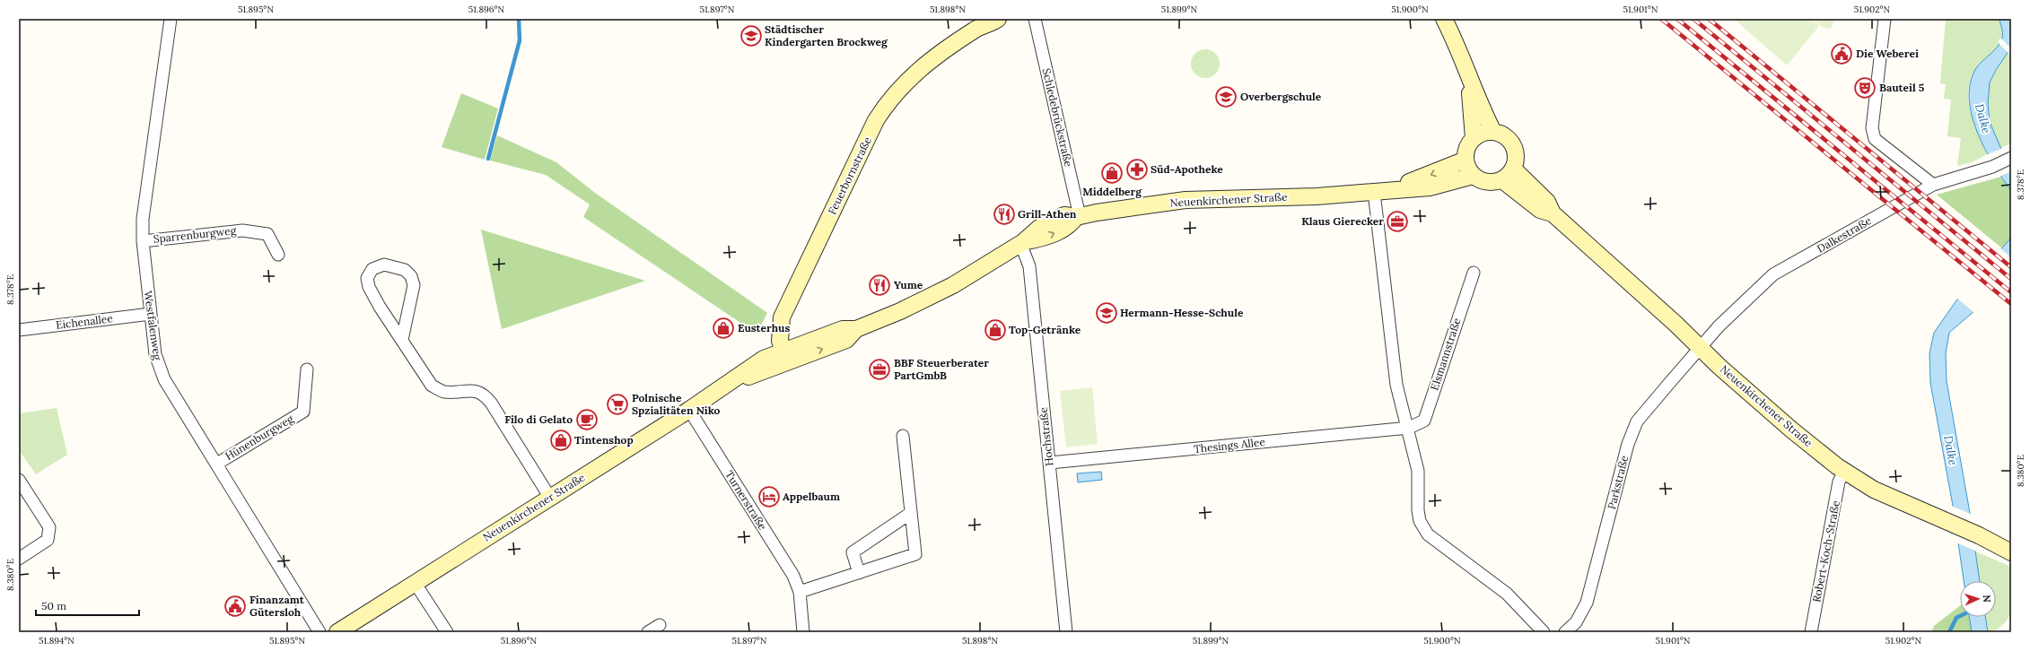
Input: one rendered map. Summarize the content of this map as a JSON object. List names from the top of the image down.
{
  "streets": {
    "main road": ["Feuerbornstraße", "Neuenkirchener Straße"],
    "street": [
      "Schledebrückstraße",
      "Sparrenburgweg",
      "Dalkestraße",
      "Eichenallee",
      "Westfalenweg",
      "Elsmannstraße",
      "Hochstraße",
      "Hünenburgweg",
      "Thesings Allee",
      "Parkstraße",
      "Turnerstraße",
      "Robert-Koch-Straße"
    ]
  },
  "crossings": [
    ["Schledebrückstraße", "Neuenkirchener Straße"],
    ["Feuerbornstraße", "Neuenkirchener Straße"],
    ["Neuenkirchener Straße", "Dalkestraße"],
    ["Neuenkirchener Straße", "Hochstraße"],
    ["Neuenkirchener Straße", "Parkstraße"],
    ["Neuenkirchener Straße", "Turnerstraße"],
    ["Neuenkirchener Straße", "Robert-Koch-Straße"],
    ["Sparrenburgweg", "Westfalenweg"],
    ["Dalkestraße", "Parkstraße"],
    ["Eichenallee", "Westfalenweg"],
    ["Westfalenweg", "Hünenburgweg"],
    ["Elsmannstraße", "Thesings Allee"],
    ["Hochstraße", "Thesings Allee"]
  ],
  "water": ["Dalke"],
  "places": {
    "school or university": ["Städtischer Kindergarten Brockweg", "Overbergschule", "Hermann-Hesse-Schule"],
    "public building": ["Die Weberei", "Finanzamt Gütersloh"],
    "theatre": ["Bauteil 5"],
    "pharmacy": ["Süd-Apotheke"],
    "shop": [
      "Middelberg",
      "Eusterhus",
      "Top-Getränke",
      "Tintenshop"
    ],
    "restaurant": ["Grill-Athen", "Yume"],
    "office": ["Klaus Gierecker", "BBF Steuerberater PartGmbB"],
    "supermarket": ["Polnische Spzialitäten Niko"],
    "cafe": ["Filo di Gelato"],
    "hotel": ["Appelbaum"]
  },
  "scale_bar": "50 m",
  "north": "right",
  "coordinates": [
    "51.895°N",
    "51.896°N",
    "51.897°N",
    "51.898°N",
    "51.899°N",
    "51.900°N",
    "51.901°N",
    "51.902°N",
    "8.378°E",
    "8.380°E",
    "51.894°N"
  ]
}
